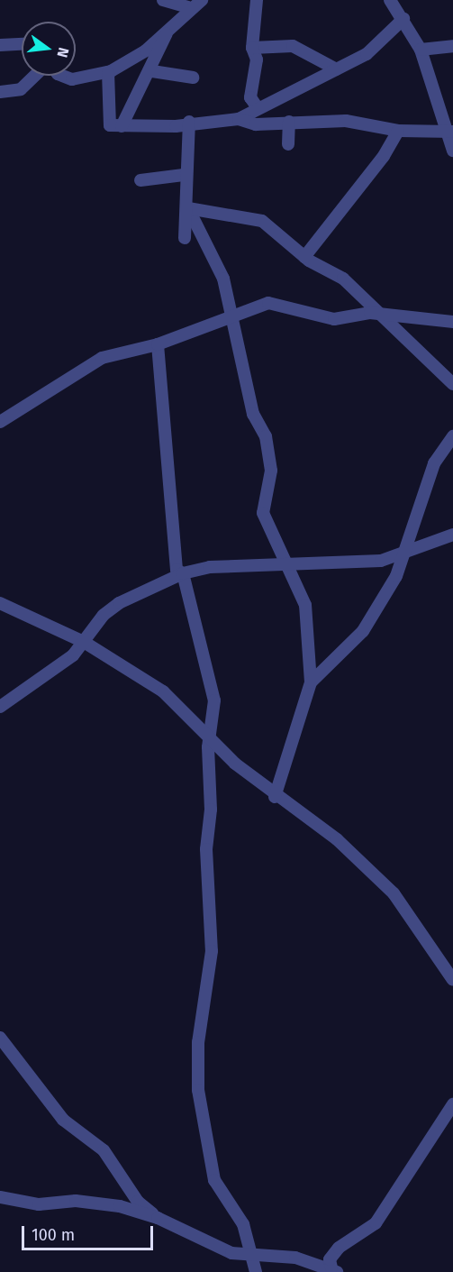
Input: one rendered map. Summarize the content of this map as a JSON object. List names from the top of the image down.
{
  "scale_bar": "100 m",
  "north": "right"
}
